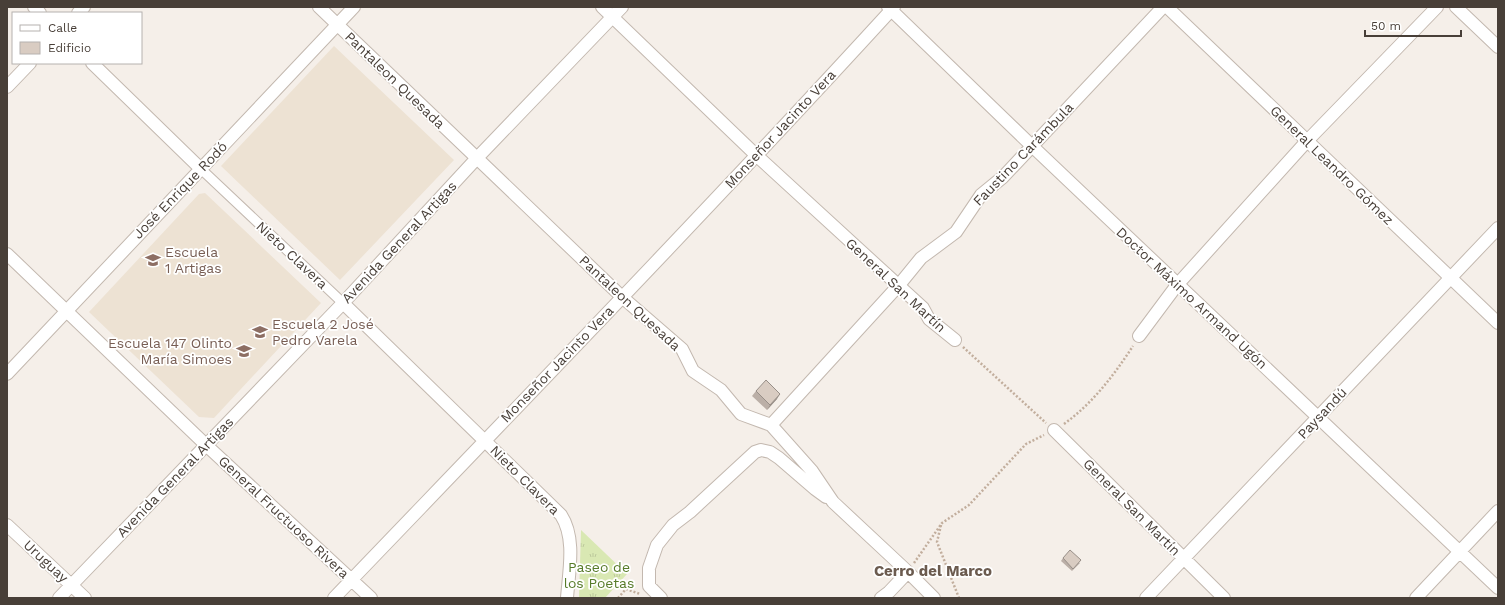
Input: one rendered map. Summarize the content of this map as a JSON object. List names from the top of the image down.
{
  "streets": {
    "street": [
      "Pantaleon Quesada",
      "Monseñor Jacinto Vera",
      "Faustino Carámbula",
      "General Leandro Gómez",
      "José Enrique Rodó",
      "Avenida General Artigas",
      "Nieto Clavera",
      "General San Martín",
      "Doctor Máximo Armand Ugón",
      "Paysandú",
      "General Fructuoso Rivera",
      "Uruguay"
    ]
  },
  "crossings": [
    ["Pantaleon Quesada", "Monseñor Jacinto Vera"],
    ["Pantaleon Quesada", "Faustino Carámbula"],
    ["Pantaleon Quesada", "José Enrique Rodó"],
    ["Pantaleon Quesada", "Avenida General Artigas"],
    ["Monseñor Jacinto Vera", "Nieto Clavera"],
    ["Monseñor Jacinto Vera", "General San Martín"],
    ["Monseñor Jacinto Vera", "Doctor Máximo Armand Ugón"],
    ["Monseñor Jacinto Vera", "General Fructuoso Rivera"],
    ["Faustino Carámbula", "General San Martín"],
    ["Faustino Carámbula", "Doctor Máximo Armand Ugón"],
    ["General Leandro Gómez", "Paysandú"],
    ["José Enrique Rodó", "Nieto Clavera"],
    ["José Enrique Rodó", "General Fructuoso Rivera"],
    ["Avenida General Artigas", "Nieto Clavera"],
    ["Avenida General Artigas", "General San Martín"],
    ["Avenida General Artigas", "General Fructuoso Rivera"],
    ["Avenida General Artigas", "Uruguay"],
    ["General San Martín", "Paysandú"],
    ["Doctor Máximo Armand Ugón", "Paysandú"]
  ],
  "districts": ["Cerro del Marco"],
  "parks": ["Paseo de los Poetas"],
  "places": {
    "school or university": ["Escuela 1 Artigas", "Escuela 2 José Pedro Varela", "Escuela 147 Olinto María Simoes"]
  },
  "legend": ["Calle", "Edificio"],
  "scale_bar": "50 m"
}
